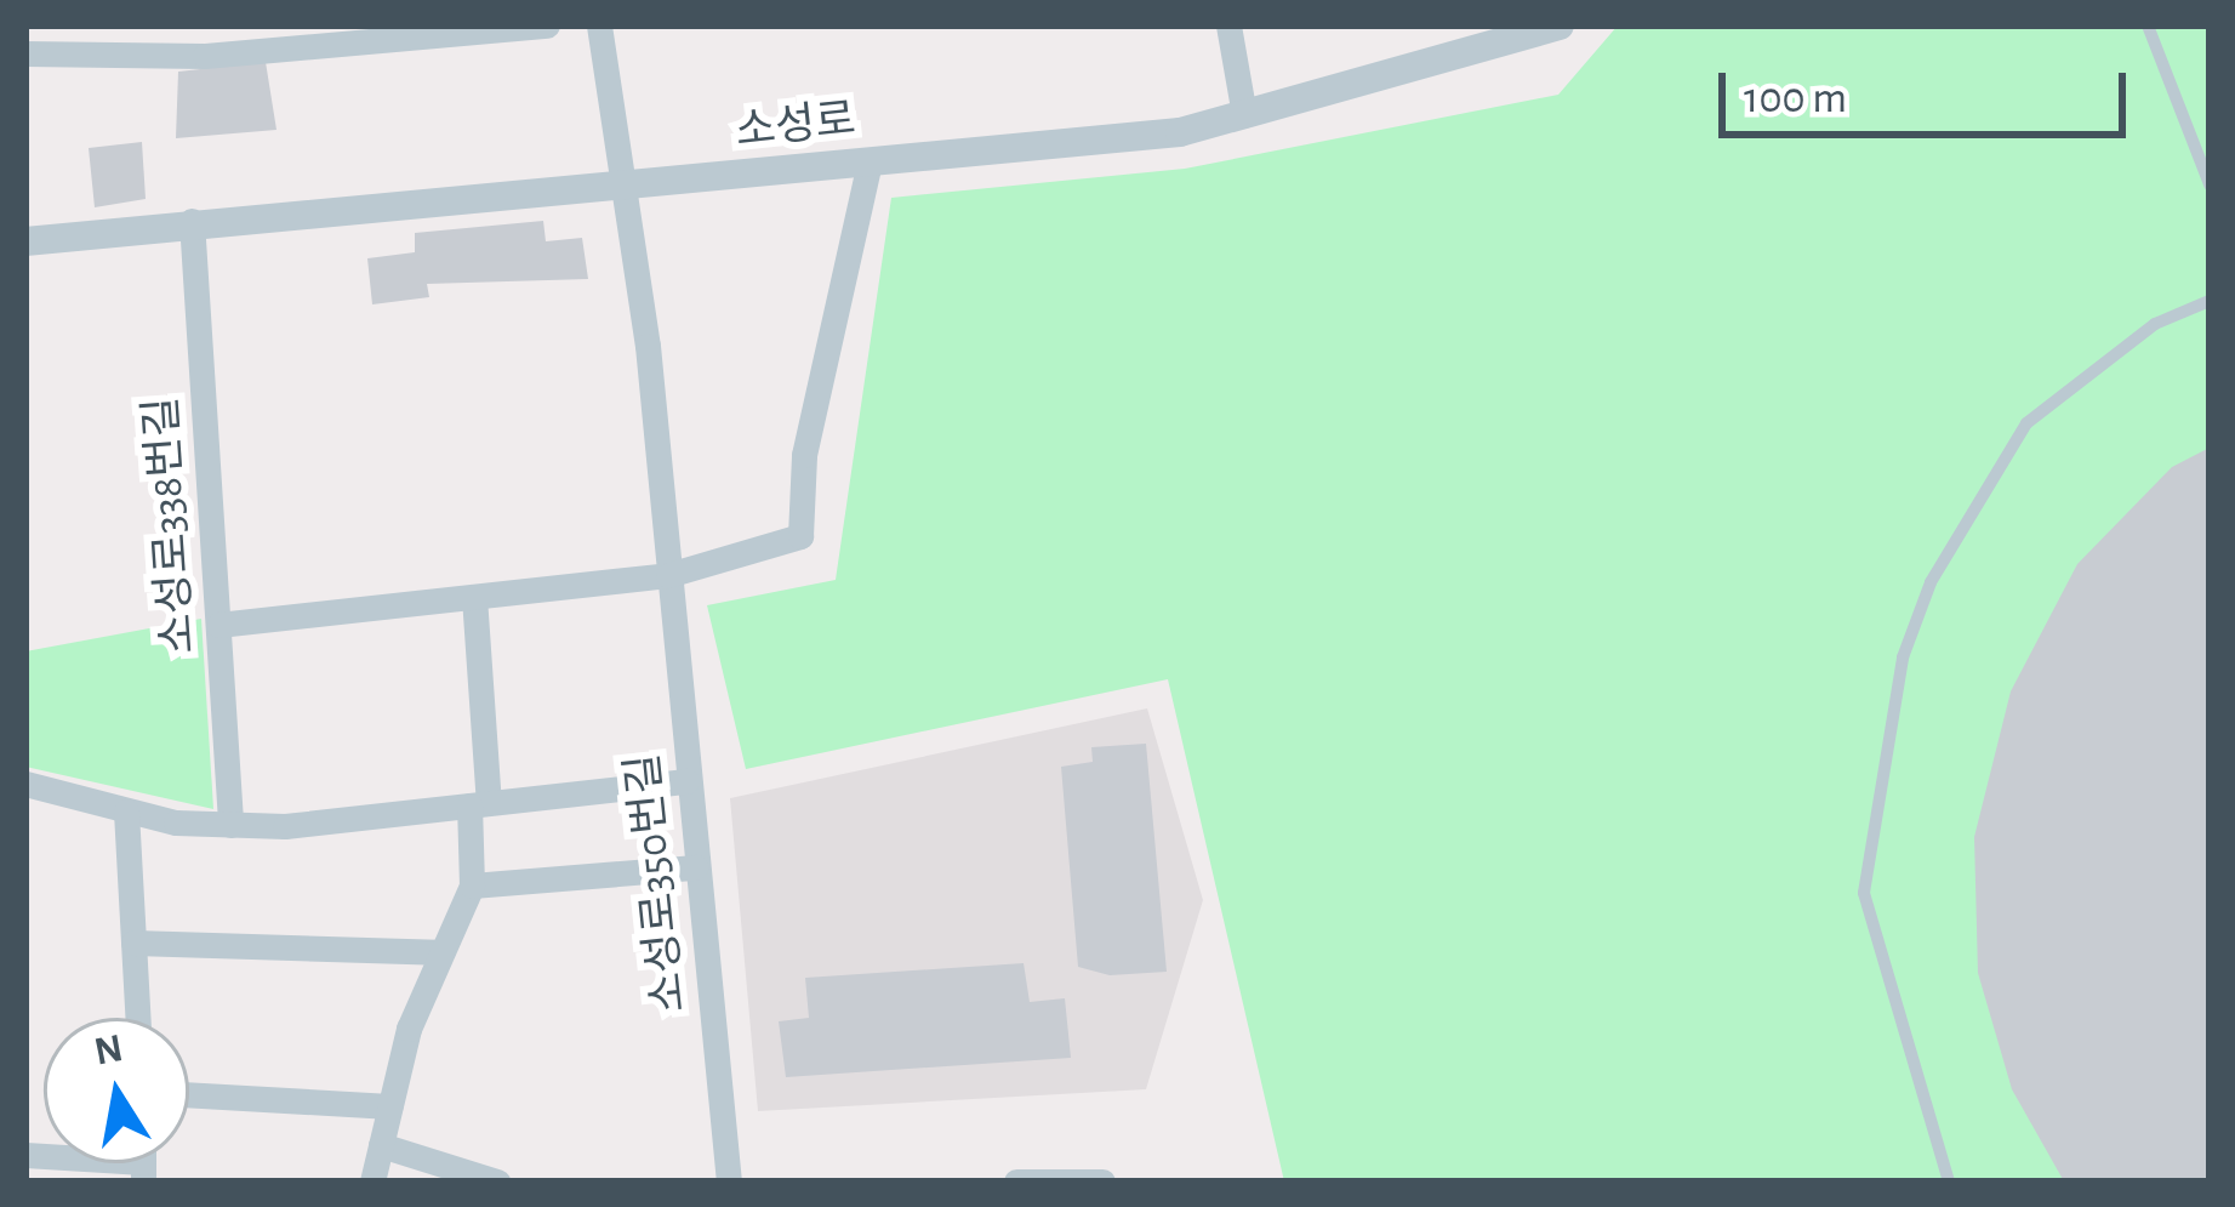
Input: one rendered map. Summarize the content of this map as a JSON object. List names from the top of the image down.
{
  "streets": {
    "street": ["소성로", "소성로338번길", "소성로350번길"]
  },
  "crossings": [
    ["소성로", "소성로338번길"],
    ["소성로", "소성로350번길"]
  ],
  "scale_bar": "100 m",
  "north": "top"
}
